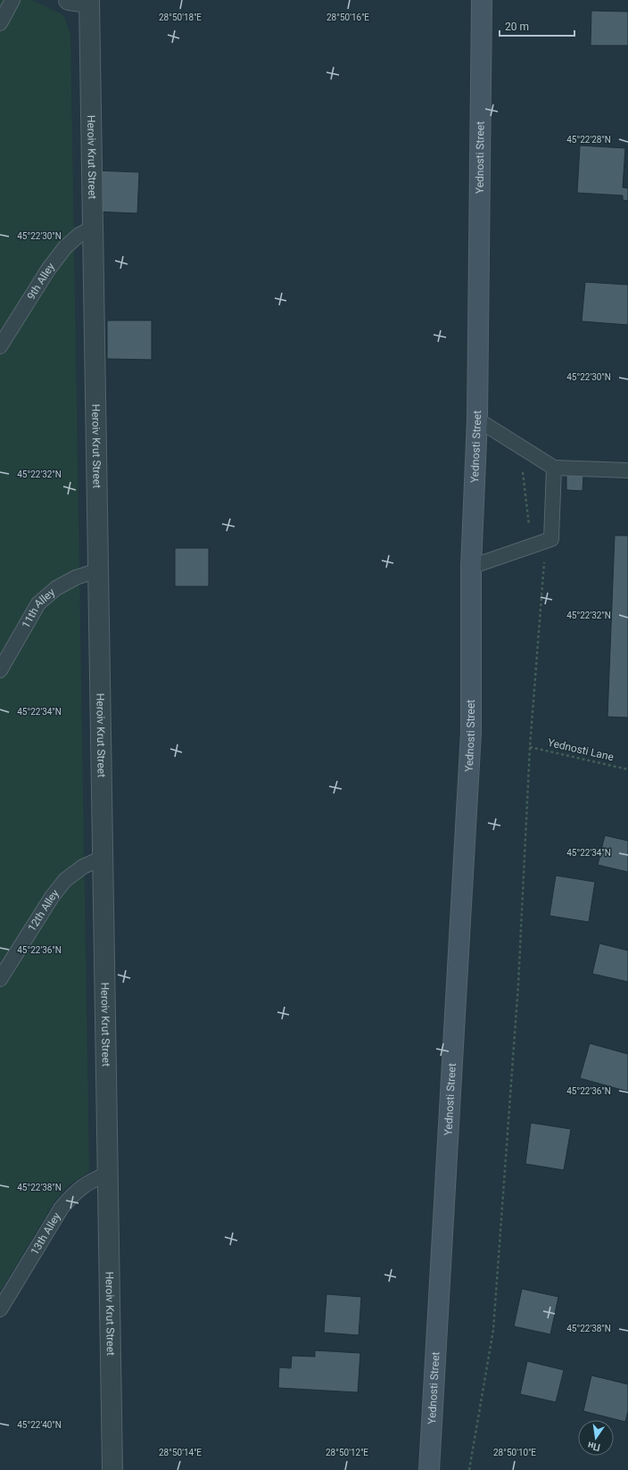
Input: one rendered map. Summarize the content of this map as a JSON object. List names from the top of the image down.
{
  "streets": {
    "main road": ["Yednosti Street"],
    "street": ["Heroiv Krut Street"],
    "lane": [
      "9th Alley",
      "11th Alley",
      "12th Alley",
      "13th Alley"
    ],
    "path": ["Yednosti Lane"]
  },
  "crossings": [
    ["Heroiv Krut Street", "9th Alley"],
    ["Heroiv Krut Street", "11th Alley"],
    ["Heroiv Krut Street", "12th Alley"],
    ["Heroiv Krut Street", "13th Alley"]
  ],
  "scale_bar": "20 m",
  "north": "bottom",
  "coordinates": [
    "28°50'18\"E",
    "28°50'16\"E",
    "45°22'28\"N",
    "45°22'30\"N",
    "45°22'32\"N",
    "45°22'34\"N",
    "45°22'36\"N",
    "45°22'38\"N",
    "45°22'40\"N",
    "28°50'14\"E",
    "28°50'12\"E",
    "28°50'10\"E"
  ]
}
